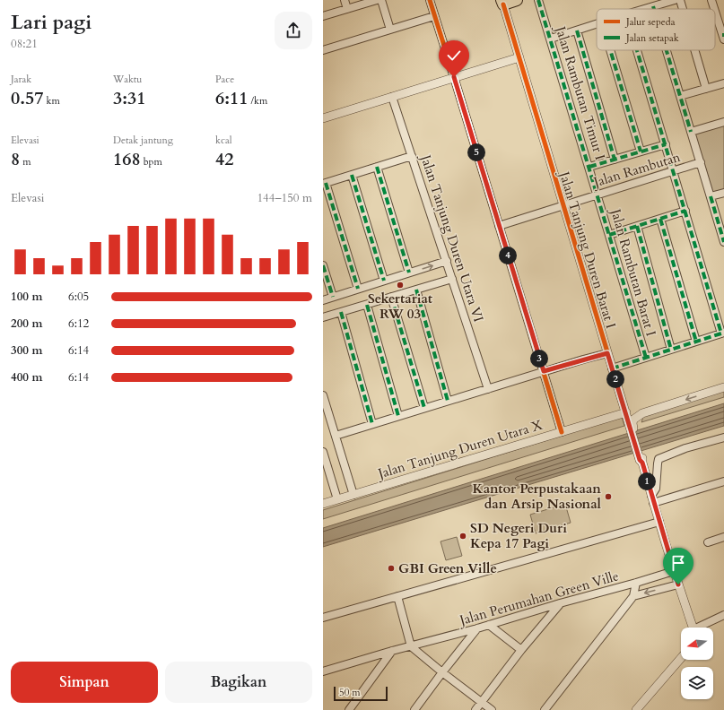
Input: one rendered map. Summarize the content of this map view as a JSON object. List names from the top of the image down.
{
  "streets": {
    "street": [
      "Jalan Rambutan Timur I",
      "Jalan Rambutan",
      "Jalan Tanjung Duren Utara VI",
      "Jalan Tanjung Duren Barat I",
      "Jalan Rambutan Barat I",
      "Jalan Tanjung Duren Utara X",
      "Jalan Perumahan Green Ville"
    ]
  },
  "crossings": [
    ["Jalan Rambutan Timur I", "Jalan Rambutan"],
    ["Jalan Rambutan Timur I", "Jalan Rambutan Barat I"],
    ["Jalan Rambutan", "Jalan Tanjung Duren Barat I"],
    ["Jalan Rambutan", "Jalan Rambutan Barat I"],
    ["Jalan Tanjung Duren Barat I", "Jalan Tanjung Duren Utara X"],
    ["Jalan Tanjung Duren Barat I", "Jalan Perumahan Green Ville"]
  ],
  "places": [
    "Sekertariat RW 03",
    "Kantor Perpustakaan dan Arsip Nasional",
    "SD Negeri Duri Kepa 17 Pagi",
    "GBI Green Ville"
  ],
  "legend": ["Jalur sepeda", "Jalan setapak"],
  "scale_bar": "50 m",
  "north": "left",
  "page": {
    "heading": ["Lari pagi", "08:21"],
    "stats": [
      ["Jarak", "0.57 km"],
      ["Waktu", "3:31"],
      ["Pace", "6:11 /km"],
      ["Elevasi", "8 m"],
      ["Detak jantung", "168 bpm"],
      ["kcal", "42"]
    ],
    "pins": [
      "5",
      "4",
      "3",
      "2",
      "1"
    ],
    "chart": ["Elevasi", "144–150 m"],
    "list": [
      {
        "name": "100 m",
        "note": "6:05"
      },
      {
        "name": "200 m",
        "note": "6:12"
      },
      {
        "name": "300 m",
        "note": "6:14"
      },
      {
        "name": "400 m",
        "note": "6:14"
      }
    ],
    "buttons": ["Simpan", "Bagikan"],
    "scale": "50 m"
  }
}
